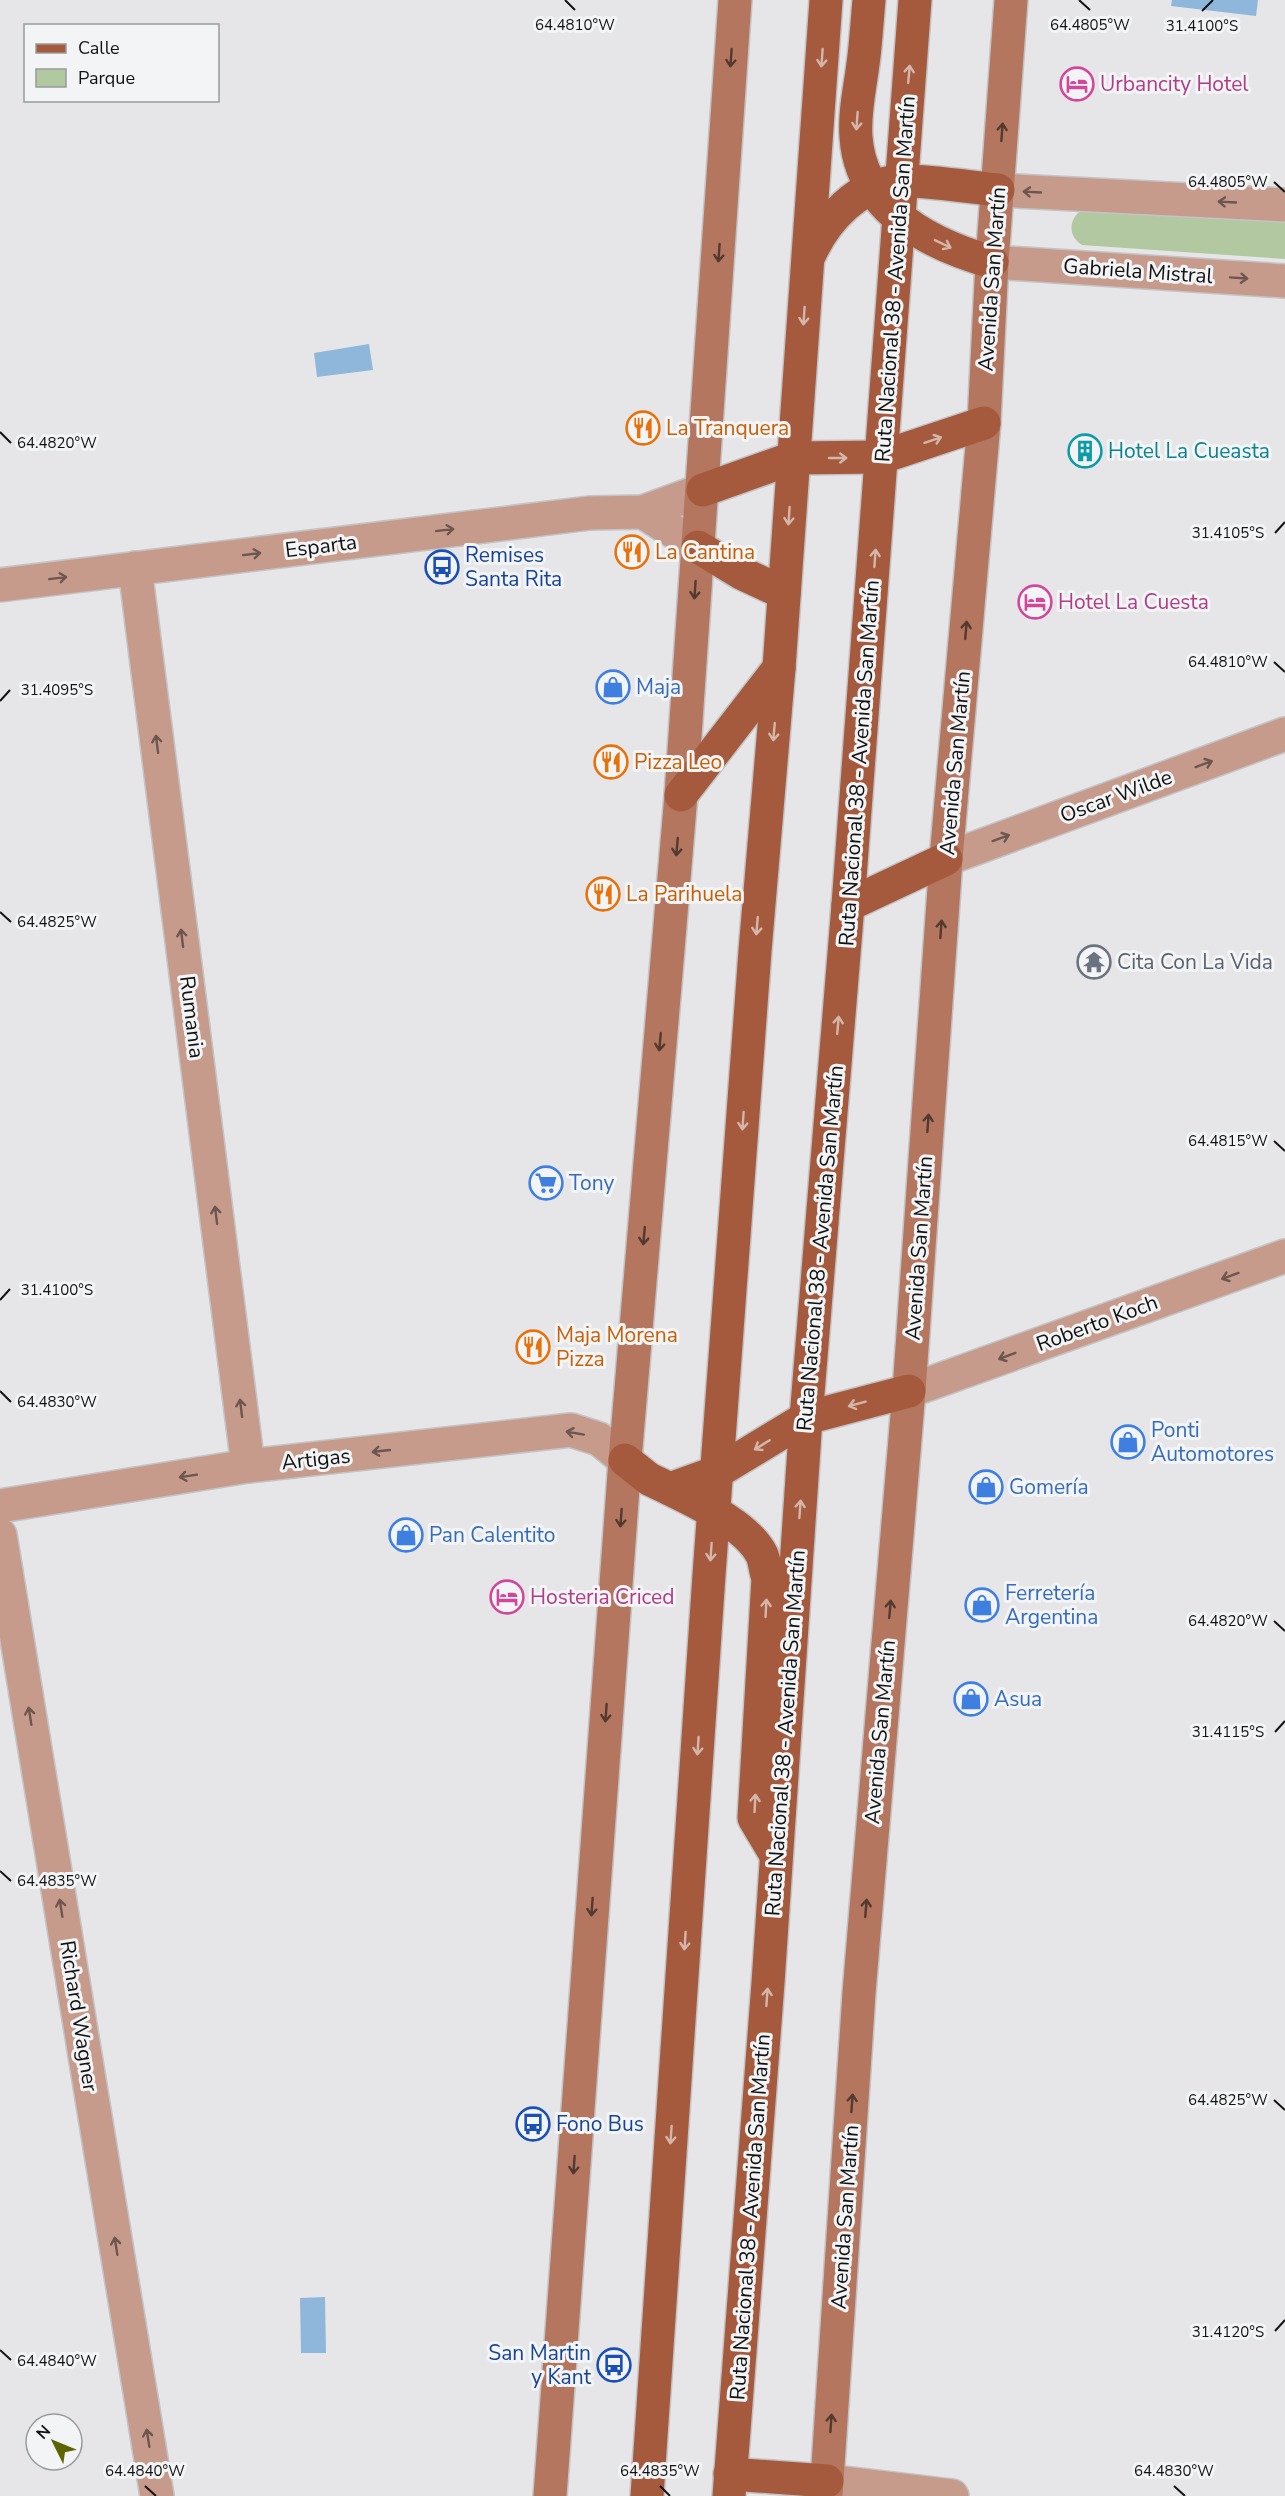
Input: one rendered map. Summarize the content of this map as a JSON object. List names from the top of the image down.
{
  "streets": {
    "main road": ["Ruta Nacional 38 - Avenida San Martín", "Avenida San Martín"],
    "street": [
      "Gabriela Mistral",
      "Esparta",
      "Oscar Wilde",
      "Rumania",
      "Roberto Koch",
      "Artigas",
      "Richard Wagner"
    ]
  },
  "crossings": [
    ["Gabriela Mistral", "Avenida San Martín"],
    ["Avenida San Martín", "Oscar Wilde"],
    ["Avenida San Martín", "Roberto Koch"],
    ["Esparta", "Rumania"],
    ["Rumania", "Artigas"]
  ],
  "one_way": [
    "Esparta",
    "Oscar Wilde",
    "Rumania",
    "Roberto Koch",
    "Artigas",
    "Richard Wagner"
  ],
  "places": {
    "hotel": ["Urbancity Hotel", "Hotel La Cuesta", "Hosteria Criced"],
    "restaurant": [
      "La Tranquera",
      "La Cantina",
      "Pizza Leo",
      "La Parihuela",
      "Maja Morena Pizza"
    ],
    "building": ["Hotel La Cueasta"],
    "bus stop": ["Remises Santa Rita", "Fono Bus", "San Martin y Kant"],
    "shop": [
      "Maja",
      "Ponti Automotores",
      "Gomería",
      "Pan Calentito",
      "Ferretería Argentina",
      "Asua"
    ],
    "temple": ["Cita Con La Vida"],
    "supermarket": ["Tony"]
  },
  "legend": ["Calle", "Parque"],
  "north": "top left",
  "coordinates": [
    "64.4810°W",
    "64.4805°W",
    "31.4100°S",
    "64.4820°W",
    "31.4105°S",
    "31.4095°S",
    "64.4825°W",
    "64.4815°W",
    "64.4830°W",
    "31.4115°S",
    "64.4835°W",
    "31.4120°S",
    "64.4840°W"
  ]
}
